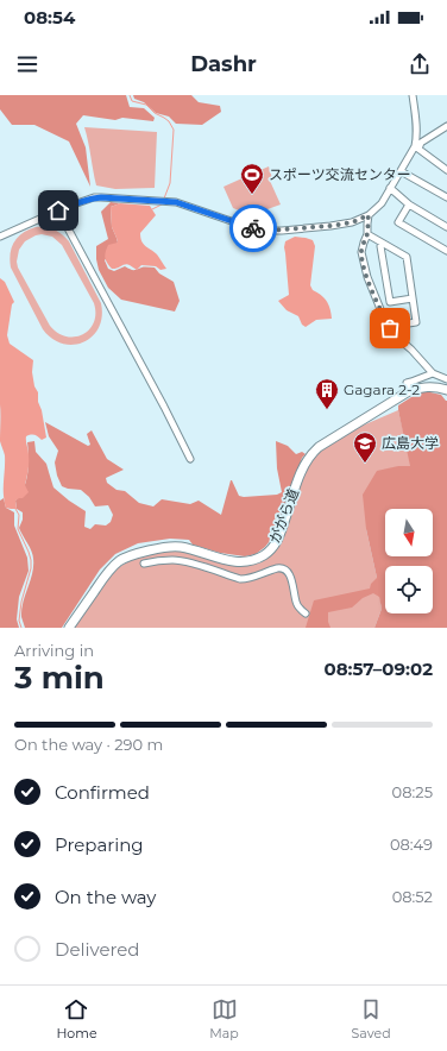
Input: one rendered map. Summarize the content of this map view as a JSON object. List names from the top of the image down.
{
  "streets": {
    "street": ["ががら道"]
  },
  "places": {
    "sports": ["スポーツ交流センター"],
    "building": ["Gagara 2-2"],
    "school or university": ["広島大学"]
  },
  "north": "bottom",
  "page": {
    "status": "08:54",
    "header": "Dashr",
    "heading": ["3 min", "Arriving in", "08:57–09:02"],
    "bar": "On the way · 290 m",
    "list": [
      ["Confirmed", "08:25"],
      ["Preparing", "08:49"],
      ["On the way", "08:52"],
      "Delivered"
    ],
    "tabs": ["Home", "Map", "Saved"]
  }
}
